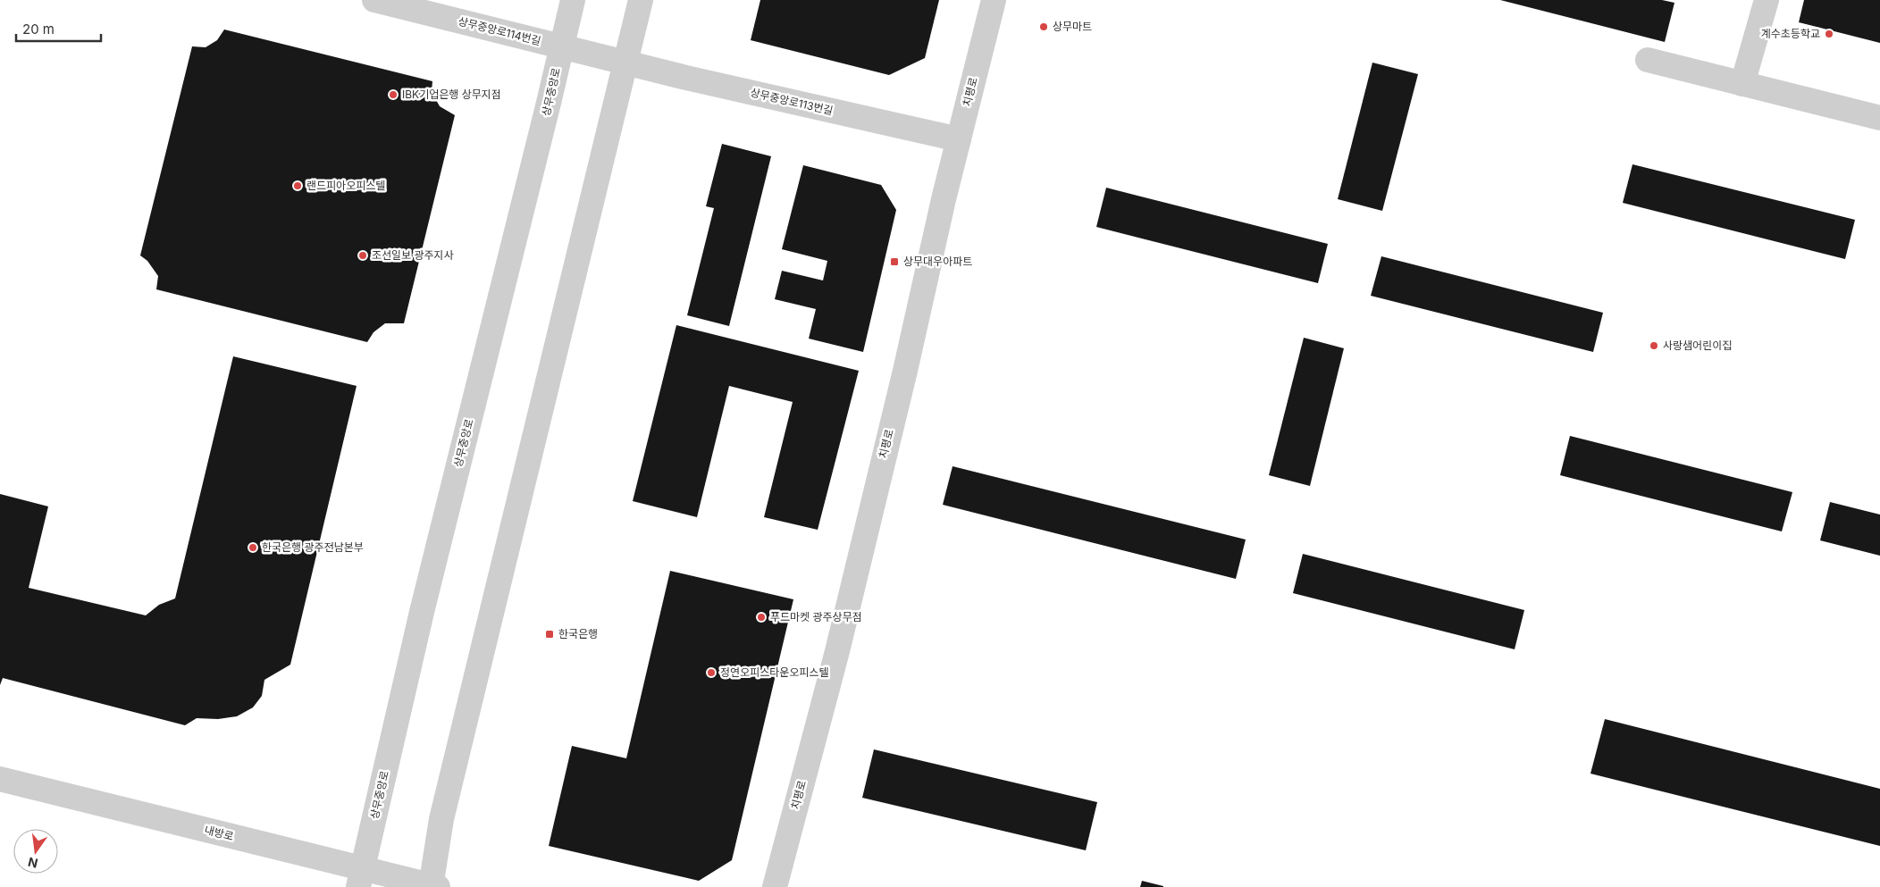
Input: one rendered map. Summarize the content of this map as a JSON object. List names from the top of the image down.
{
  "streets": {
    "street": [
      "상무중앙로114번길",
      "상무중앙로",
      "치평로",
      "상무중앙로113번길",
      "내방로"
    ]
  },
  "crossings": [
    ["상무중앙로114번길", "상무중앙로"],
    ["상무중앙로114번길", "상무중앙로113번길"],
    ["상무중앙로", "내방로"],
    ["치평로", "상무중앙로113번길"]
  ],
  "places": {
    "other": [
      "상무마트",
      "계수초등학교",
      "IBK기업은행 상무지점",
      "랜드피아오피스텔",
      "조선일보 광주지사",
      "사랑샘어린이집",
      "한국은행 광주전남본부",
      "푸드마켓 광주상무점",
      "정연오피스타운오피스텔"
    ],
    "transit": ["상무대우아파트", "한국은행"]
  },
  "scale_bar": "20 m",
  "north": "bottom"
}
